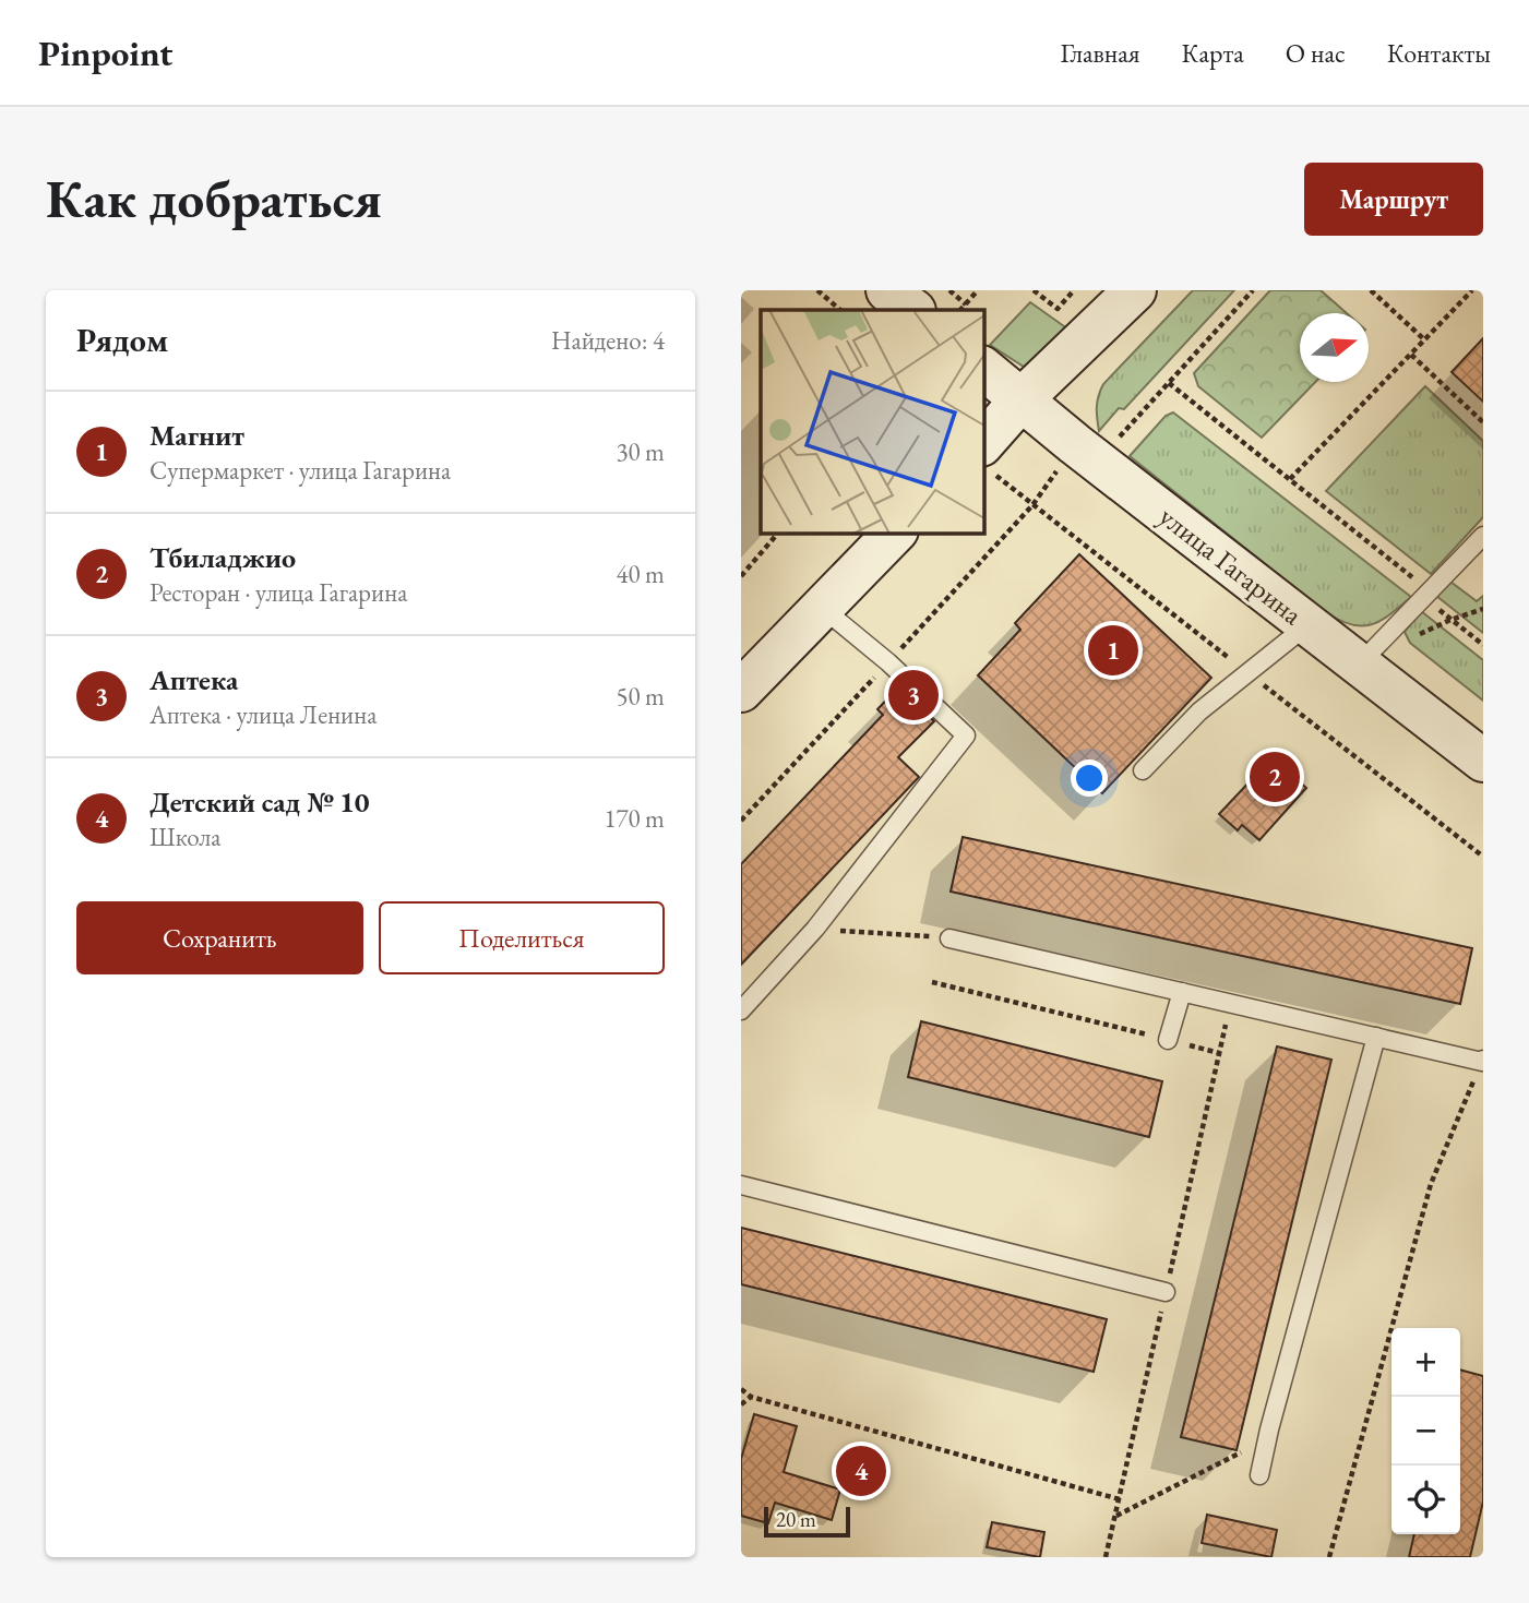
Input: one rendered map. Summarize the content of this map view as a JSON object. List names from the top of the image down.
{
  "streets": {
    "main road": ["улица Гагарина"]
  },
  "scale_bar": "20 m",
  "north": "right",
  "page": {
    "header": "Pinpoint",
    "nav": [
      "Главная",
      "Карта",
      "О нас",
      "Контакты"
    ],
    "buttons": [
      "Маршрут",
      ["Сохранить", "Поделиться"]
    ],
    "title": "Как добраться",
    "heading": ["Рядом", "Найдено: 4"],
    "list": [
      {
        "mark": "1",
        "name": "Магнит",
        "note": "Супермаркет · улица Гагарина",
        "value": "30 m"
      },
      {
        "mark": "2",
        "name": "Тбиладжио",
        "note": "Ресторан · улица Гагарина",
        "value": "40 m"
      },
      {
        "mark": "3",
        "name": "Аптека",
        "note": "Аптека · улица Ленина",
        "value": "50 m"
      },
      {
        "mark": "4",
        "name": "Детский сад № 10",
        "note": "Школа",
        "value": "170 m"
      }
    ],
    "pins": [
      "1",
      "3",
      "2",
      "4"
    ],
    "map_buttons": ["+", "−"],
    "scale": "20 m"
  }
}
